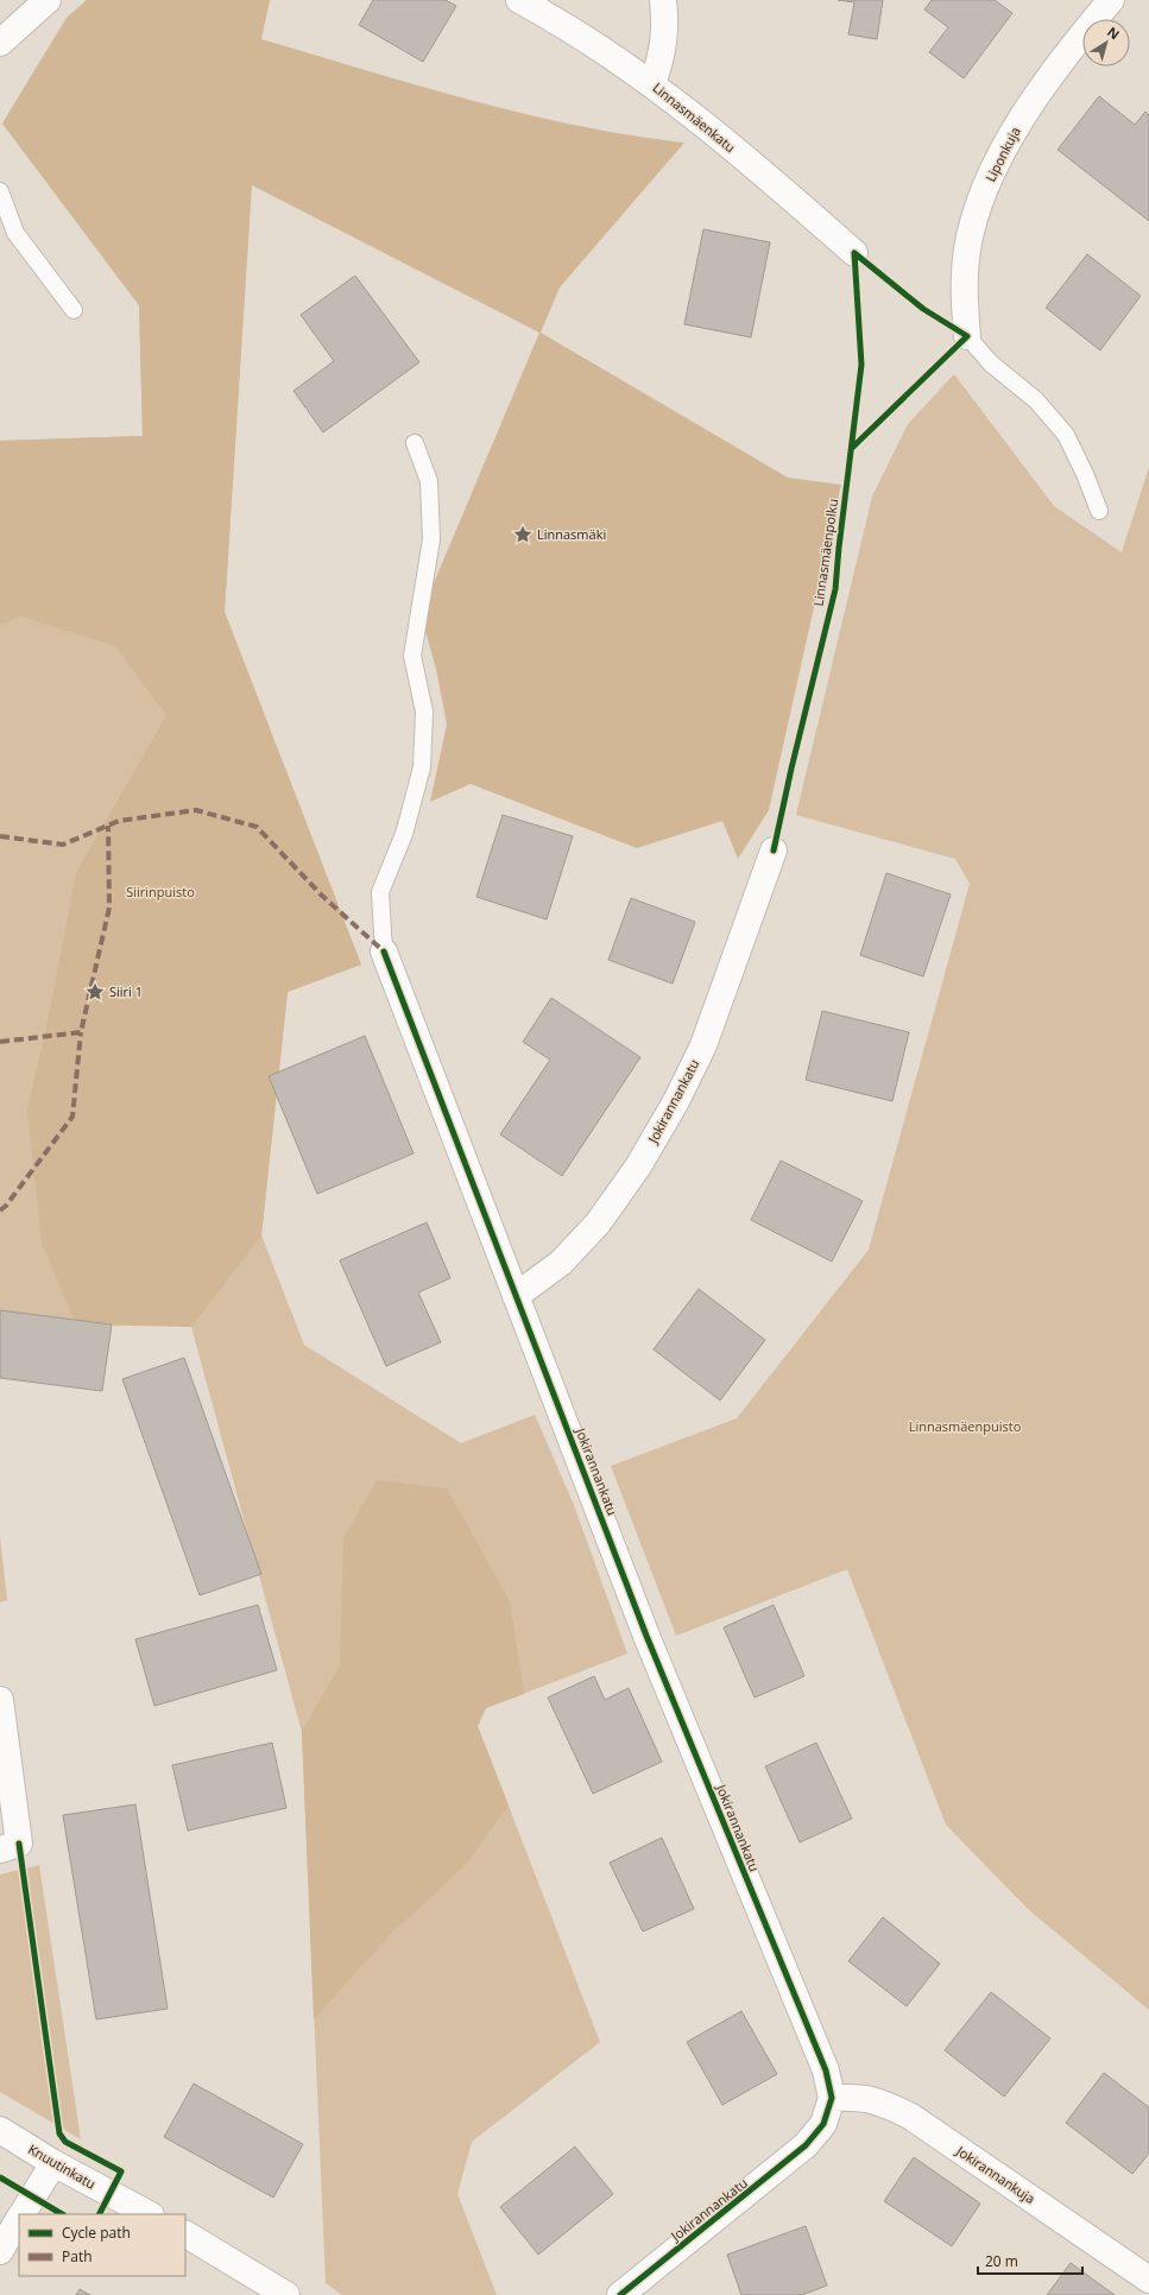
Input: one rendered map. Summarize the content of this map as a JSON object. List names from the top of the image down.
{
  "streets": {
    "street": [
      "Linnasmäenkatu",
      "Liponkuja",
      "Jokirannankatu",
      "Knuutinkatu",
      "Jokirannankuja"
    ],
    "cycle path": ["Linnasmäenpolku"]
  },
  "crossings": [
    ["Jokirannankatu", "Jokirannankuja"]
  ],
  "parks": ["Siirinpuisto", "Linnasmäenpuisto"],
  "places": {
    "place": ["Linnasmäki", "Siiri 1"]
  },
  "legend": ["Cycle path", "Path"],
  "scale_bar": "20 m",
  "north": "top right"
}
